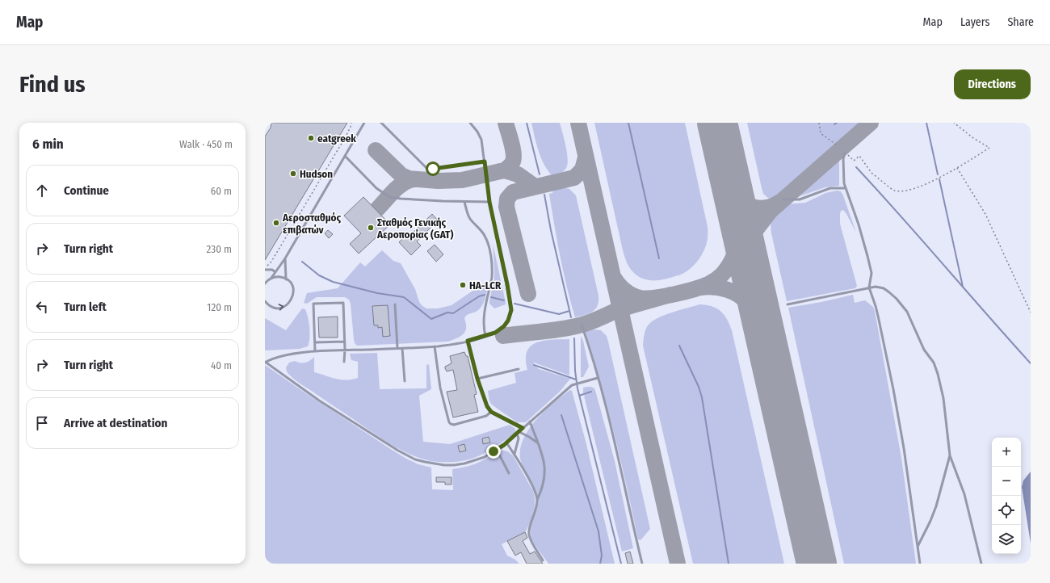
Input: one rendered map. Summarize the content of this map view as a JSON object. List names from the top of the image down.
{
  "places": [
    "eatgreek",
    "Hudson",
    "Αεροσταθμός επιβατών",
    "Σταθμός Γενικής Αεροπορίας (GAT)",
    "HA-LCR"
  ],
  "page": {
    "header": "Map",
    "nav": ["Map", "Layers", "Share"],
    "buttons": "Directions",
    "title": "Find us",
    "heading": ["6 min", "Walk · 450 m"],
    "list": [
      ["Continue", "60 m"],
      ["Turn right", "230 m"],
      ["Turn left", "120 m"],
      ["Turn right", "40 m"],
      "Arrive at destination"
    ],
    "map_buttons": ["+", "−"]
  }
}
